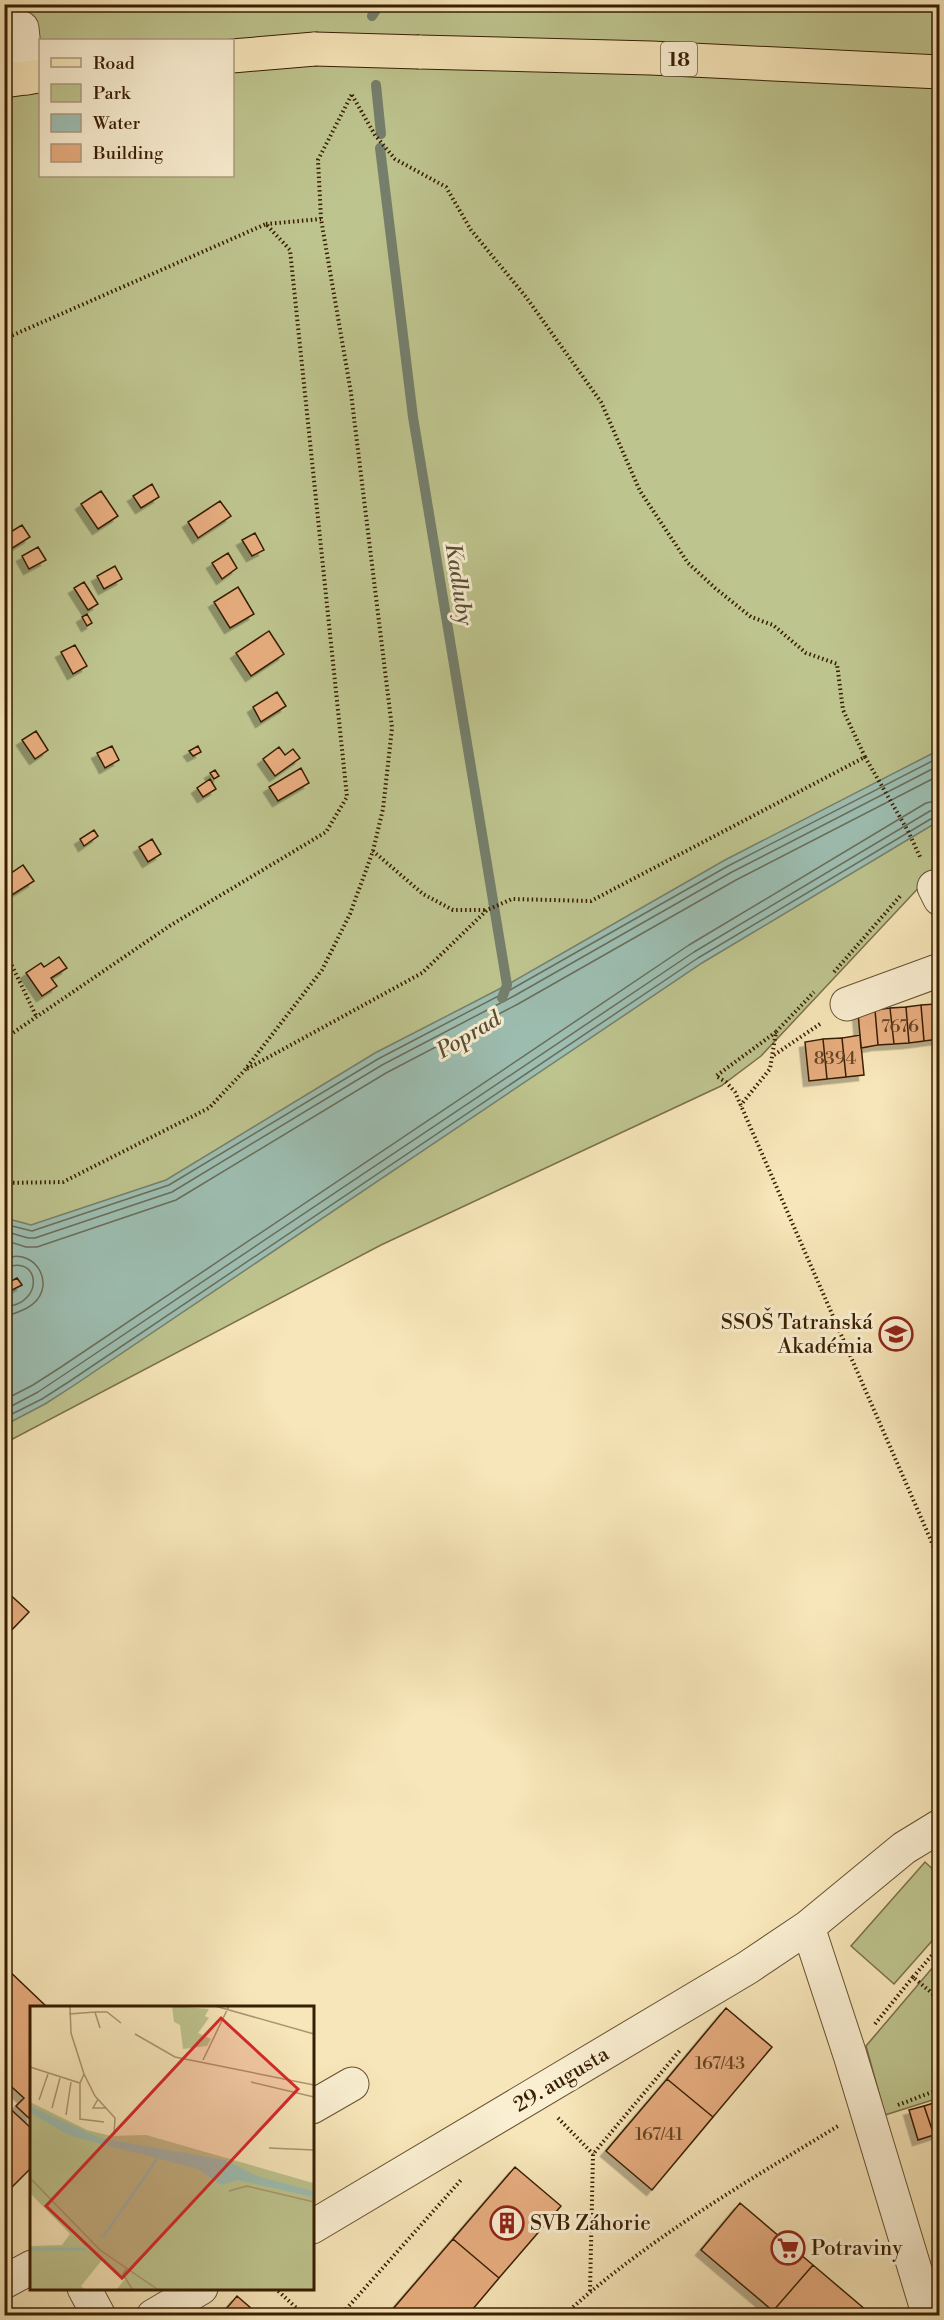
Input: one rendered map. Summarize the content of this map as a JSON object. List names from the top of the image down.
{
  "streets": {
    "main road": ["18"],
    "street": ["29. augusta"]
  },
  "water": ["Kadluby", "Poprad"],
  "places": {
    "school or university": ["SSOŠ Tatranská Akadémia"],
    "building": ["SVB Záhorie"],
    "supermarket": ["Potraviny"]
  },
  "house_numbers": [
    "7676",
    "8394",
    "167/43",
    "167/41"
  ],
  "legend": [
    "Road",
    "Park",
    "Water",
    "Building"
  ]
}
